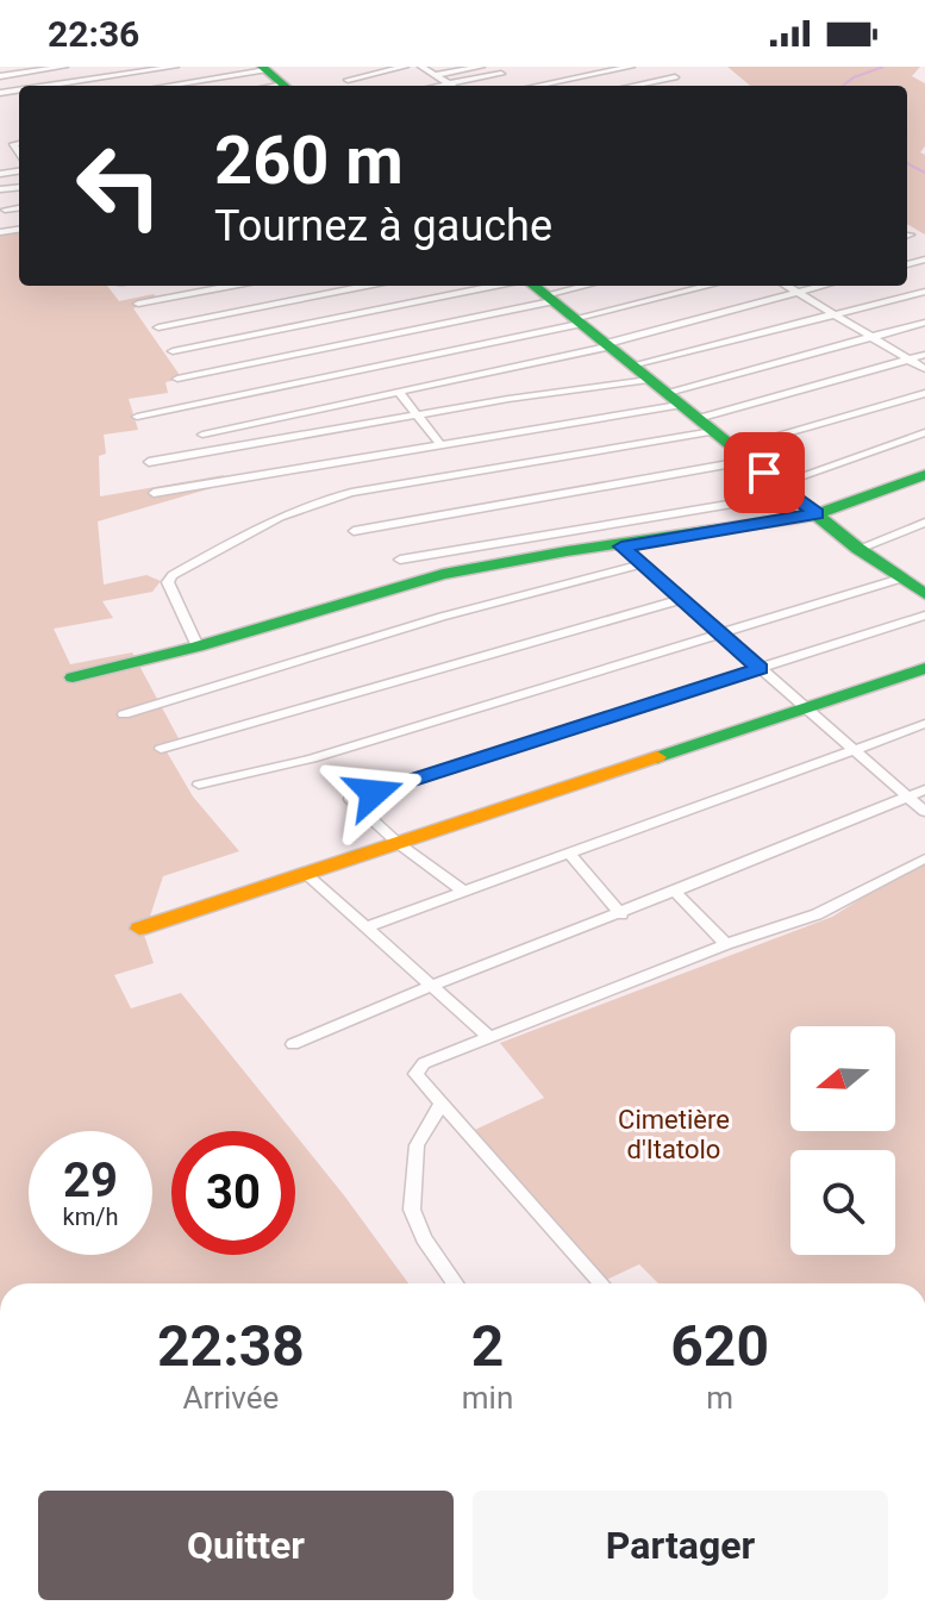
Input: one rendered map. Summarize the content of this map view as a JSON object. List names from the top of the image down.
{
  "parks": ["Cimetière d'Itatolo"],
  "north": "left",
  "page": {
    "status": "22:36",
    "turn": ["260 m", "Tournez à gauche"],
    "speed": "29 km/h",
    "limit": "30",
    "eta": [
      "22:38",
      "Arrivée",
      "2",
      "min",
      "620",
      "m"
    ],
    "buttons": ["Quitter", "Partager"]
  }
}
